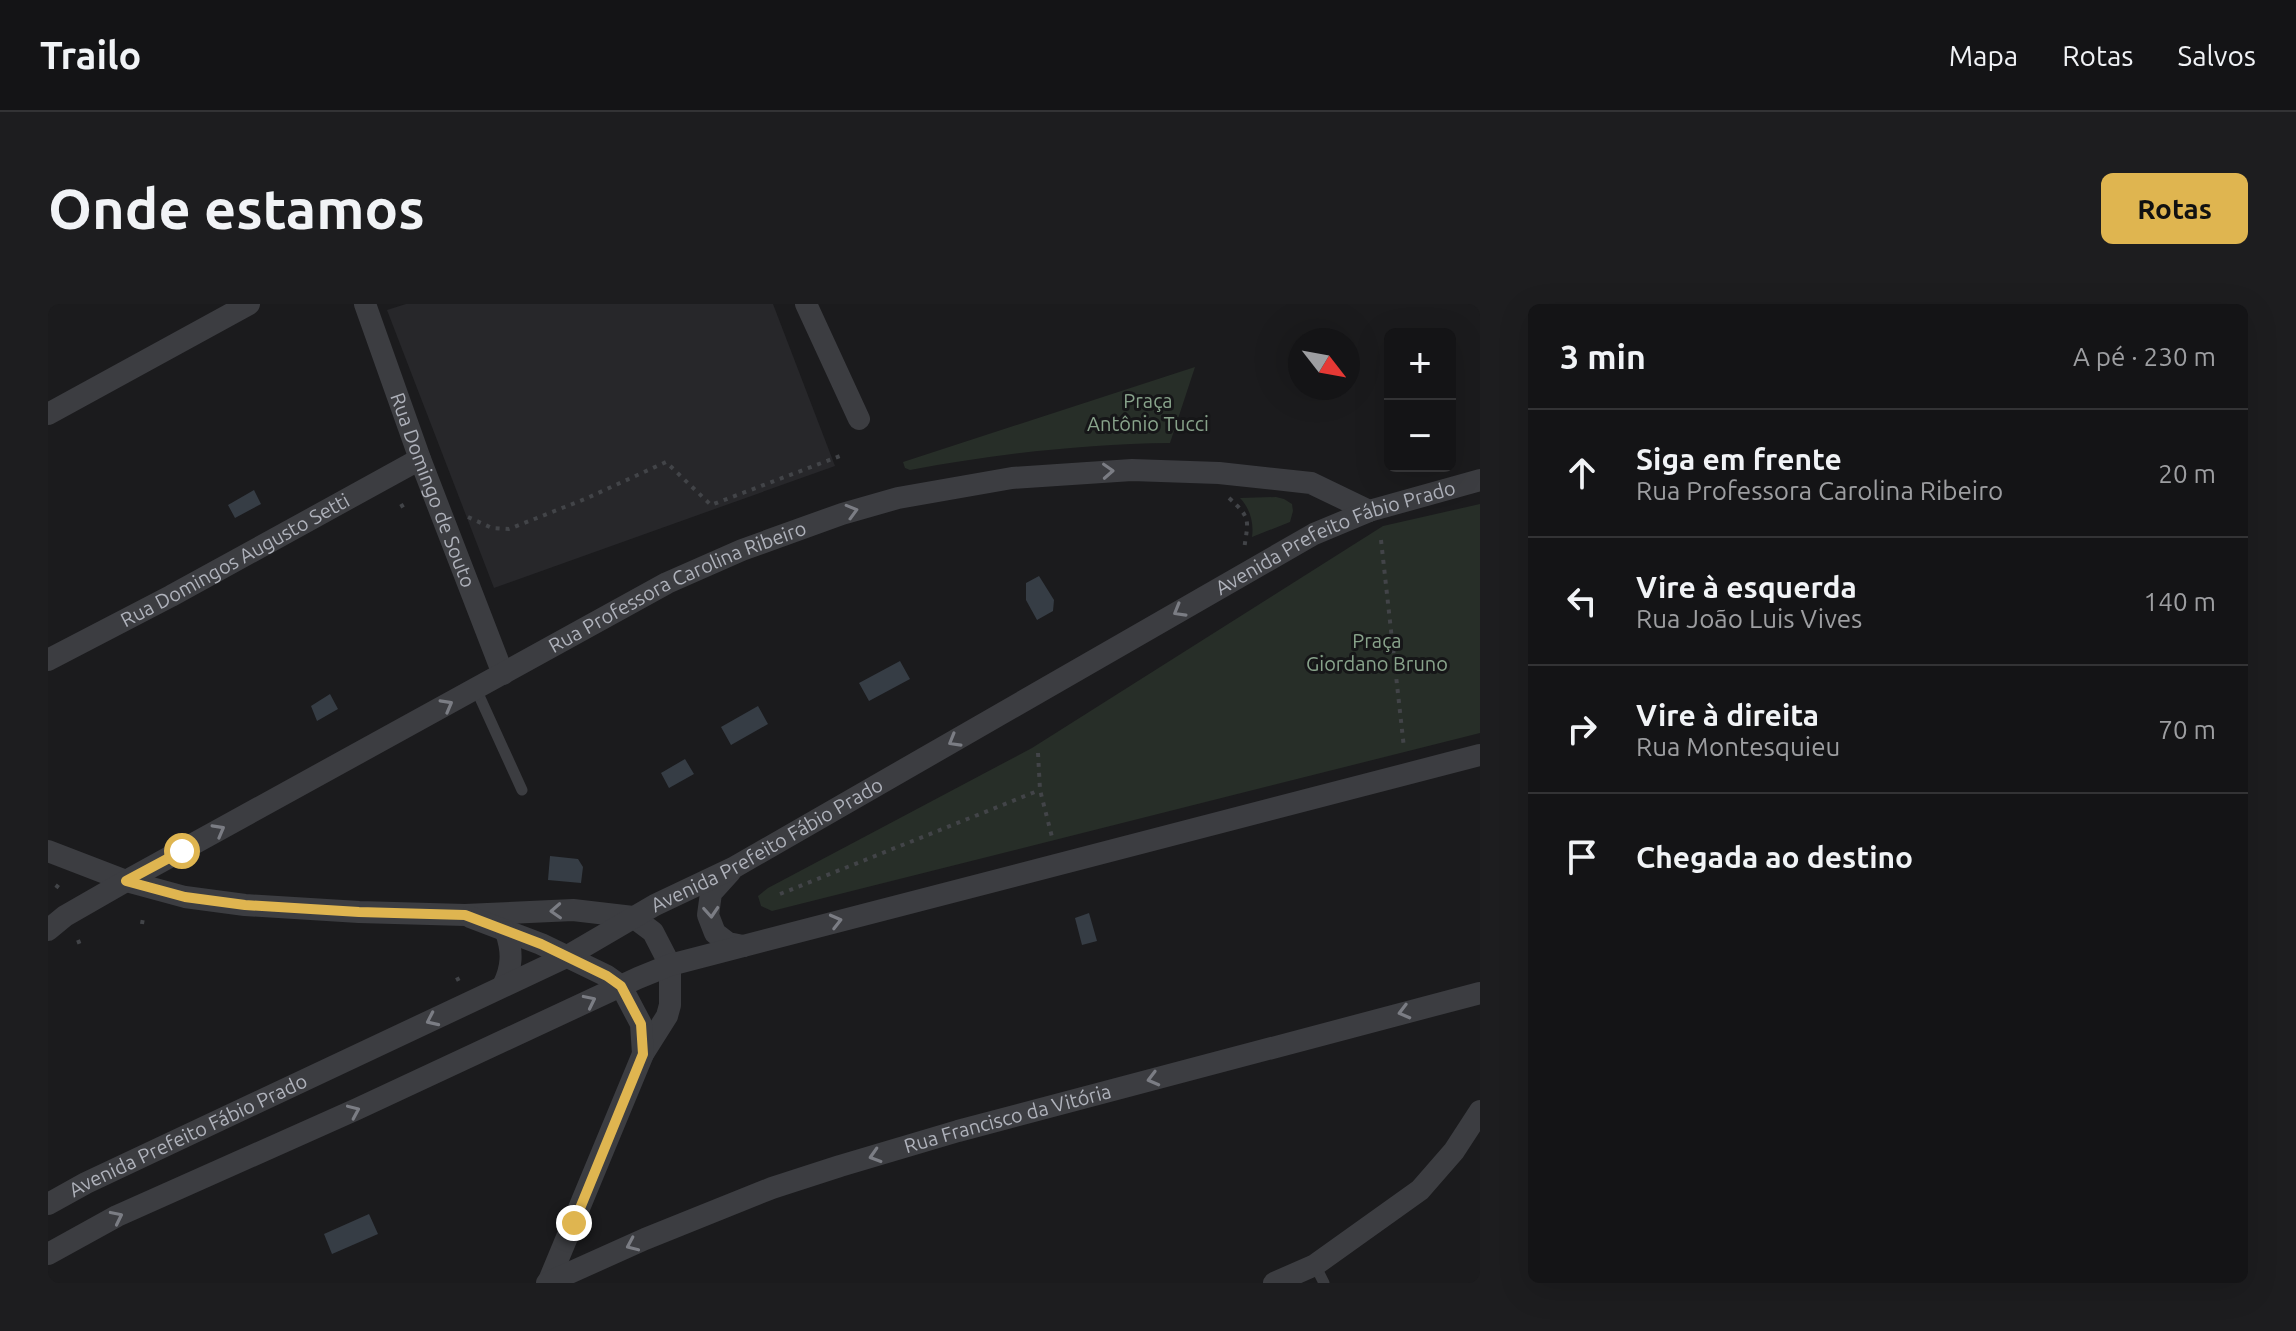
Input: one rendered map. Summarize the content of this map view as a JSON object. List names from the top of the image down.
{
  "streets": {
    "street": [
      "Rua Domingo de Souto",
      "Avenida Prefeito Fábio Prado",
      "Rua Domingos Augusto Setti",
      "Rua Professora Carolina Ribeiro",
      "Rua Francisco da Vitória"
    ]
  },
  "crossings": [
    ["Rua Domingo de Souto", "Rua Domingos Augusto Setti"],
    ["Rua Domingo de Souto", "Rua Professora Carolina Ribeiro"],
    ["Avenida Prefeito Fábio Prado", "Rua Professora Carolina Ribeiro"]
  ],
  "one_way": ["Rua Professora Carolina Ribeiro", "Rua Francisco da Vitória"],
  "parks": ["Praça Antônio Tucci", "Praça Giordano Bruno"],
  "north": "bottom right",
  "page": {
    "header": "Trailo",
    "nav": ["Mapa", "Rotas", "Salvos"],
    "buttons": "Rotas",
    "title": "Onde estamos",
    "heading": ["3 min", "A pé · 230 m"],
    "map_buttons": ["+", "−"],
    "list": [
      ["Siga em frente", "Rua Professora Carolina Ribeiro", "20 m"],
      ["Vire à esquerda", "Rua João Luis Vives", "140 m"],
      ["Vire à direita", "Rua Montesquieu", "70 m"],
      "Chegada ao destino"
    ]
  }
}
